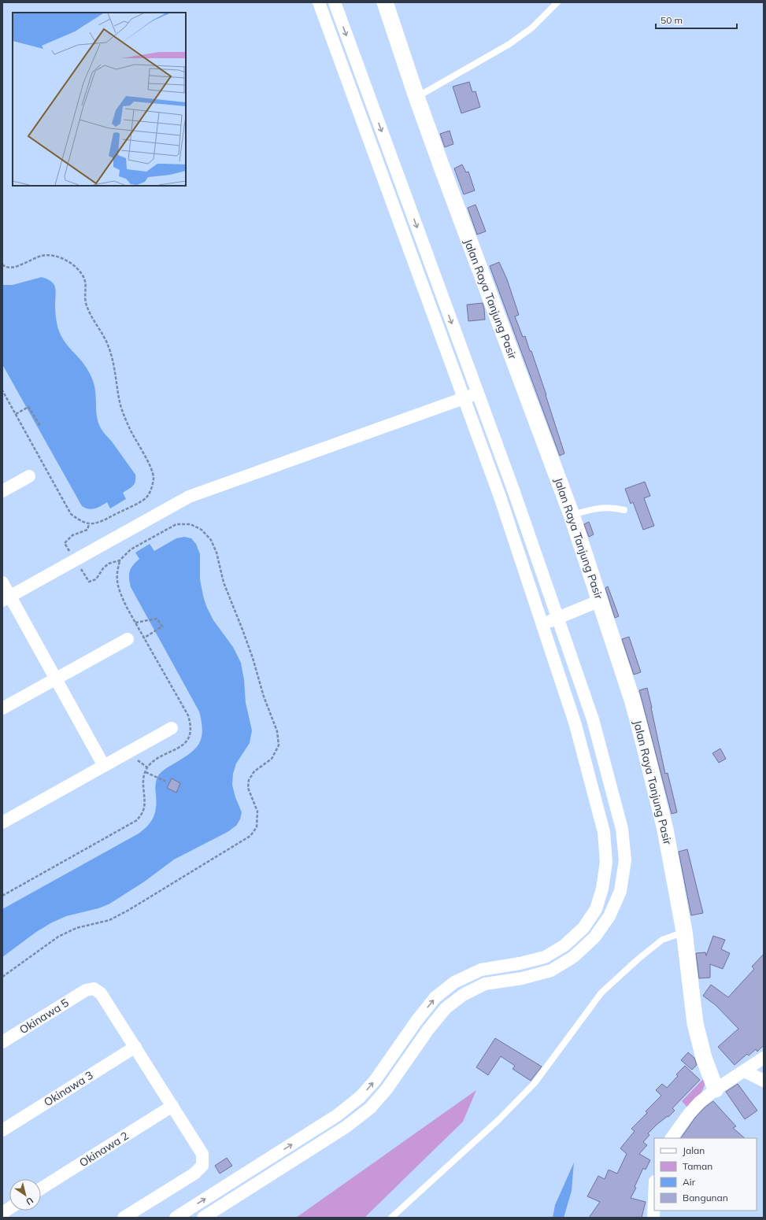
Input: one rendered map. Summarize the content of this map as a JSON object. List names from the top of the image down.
{
  "streets": {
    "street": [
      "Jalan Raya Tanjung Pasir",
      "Okinawa 5",
      "Okinawa 3",
      "Okinawa 2"
    ]
  },
  "crossings": [
    ["Okinawa 5", "Okinawa 3"]
  ],
  "legend": [
    "Jalan",
    "Taman",
    "Air",
    "Bangunan"
  ],
  "scale_bar": "50 m",
  "north": "bottom right"
}
